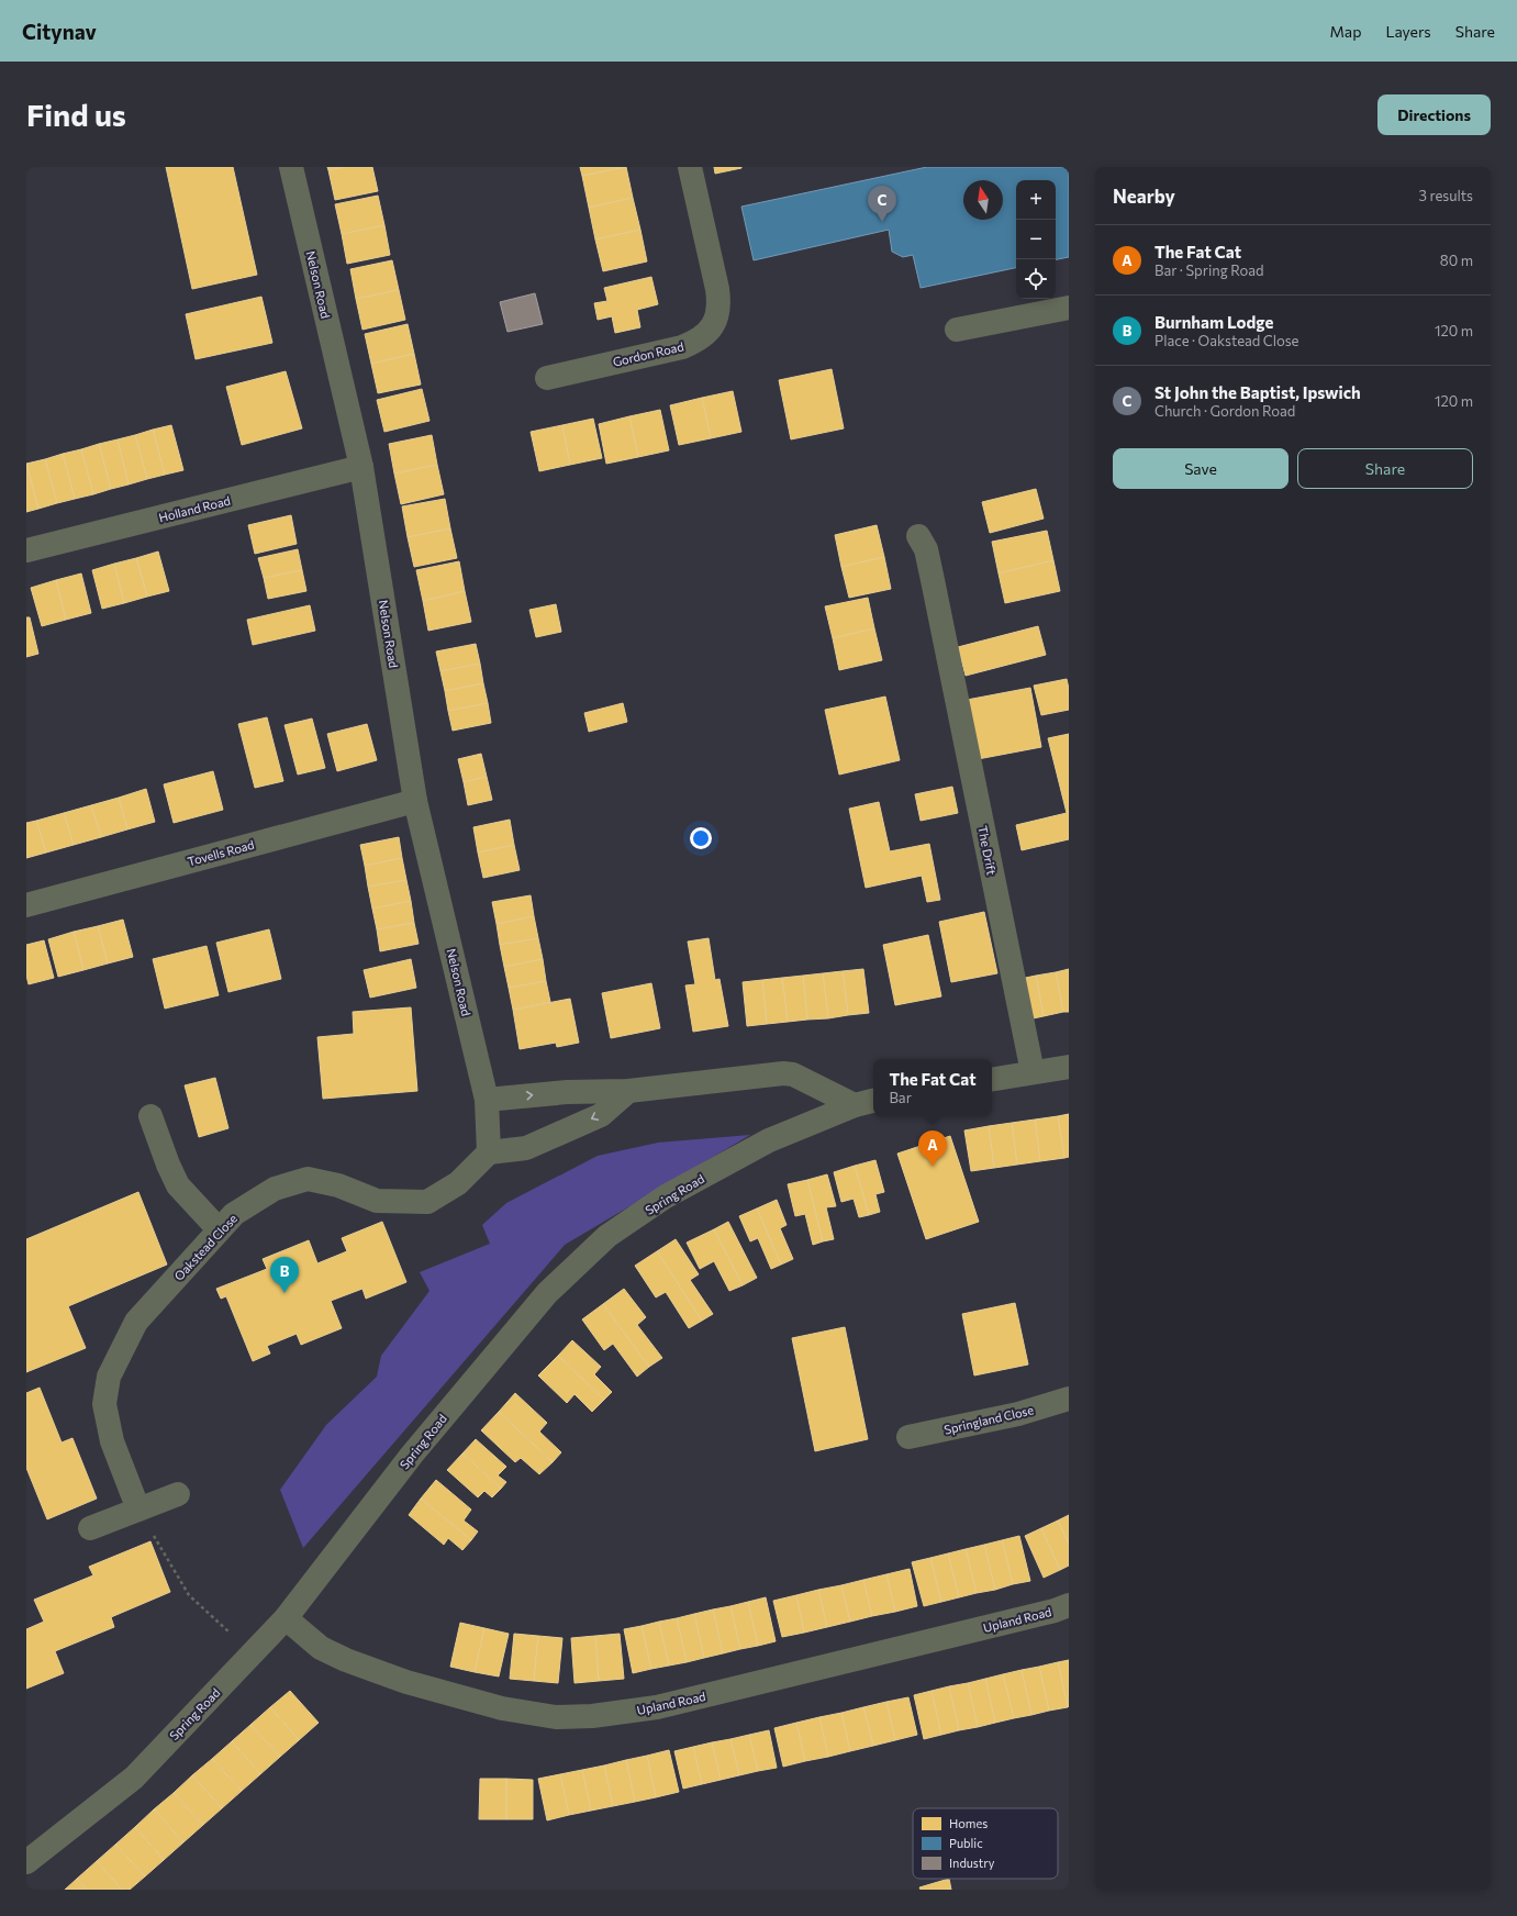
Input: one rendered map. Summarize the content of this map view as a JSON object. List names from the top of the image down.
{
  "streets": {
    "street": [
      "Nelson Road",
      "Gordon Road",
      "Holland Road",
      "The Drift",
      "Tovells Road",
      "Spring Road",
      "Oakstead Close",
      "Springland Close",
      "Upland Road"
    ]
  },
  "crossings": [
    ["Nelson Road", "Holland Road"],
    ["Nelson Road", "Tovells Road"],
    ["Nelson Road", "Oakstead Close"],
    ["Spring Road", "Upland Road"]
  ],
  "legend": ["Homes", "Public", "Industry"],
  "north": "top",
  "page": {
    "header": "Citynav",
    "nav": ["Map", "Layers", "Share"],
    "buttons": [
      "Directions",
      ["Save", "Share"]
    ],
    "title": "Find us",
    "heading": ["Nearby", "3 results"],
    "map_buttons": ["+", "−"],
    "pins": ["C", "A", "B"],
    "list": [
      {
        "mark": "A",
        "name": "The Fat Cat",
        "note": "Bar · Spring Road",
        "value": "80 m"
      },
      {
        "mark": "B",
        "name": "Burnham Lodge",
        "note": "Place · Oakstead Close",
        "value": "120 m"
      },
      {
        "mark": "C",
        "name": "St John the Baptist, Ipswich",
        "note": "Church · Gordon Road",
        "value": "120 m"
      }
    ],
    "popup": ["The Fat Cat", "Bar"]
  }
}
